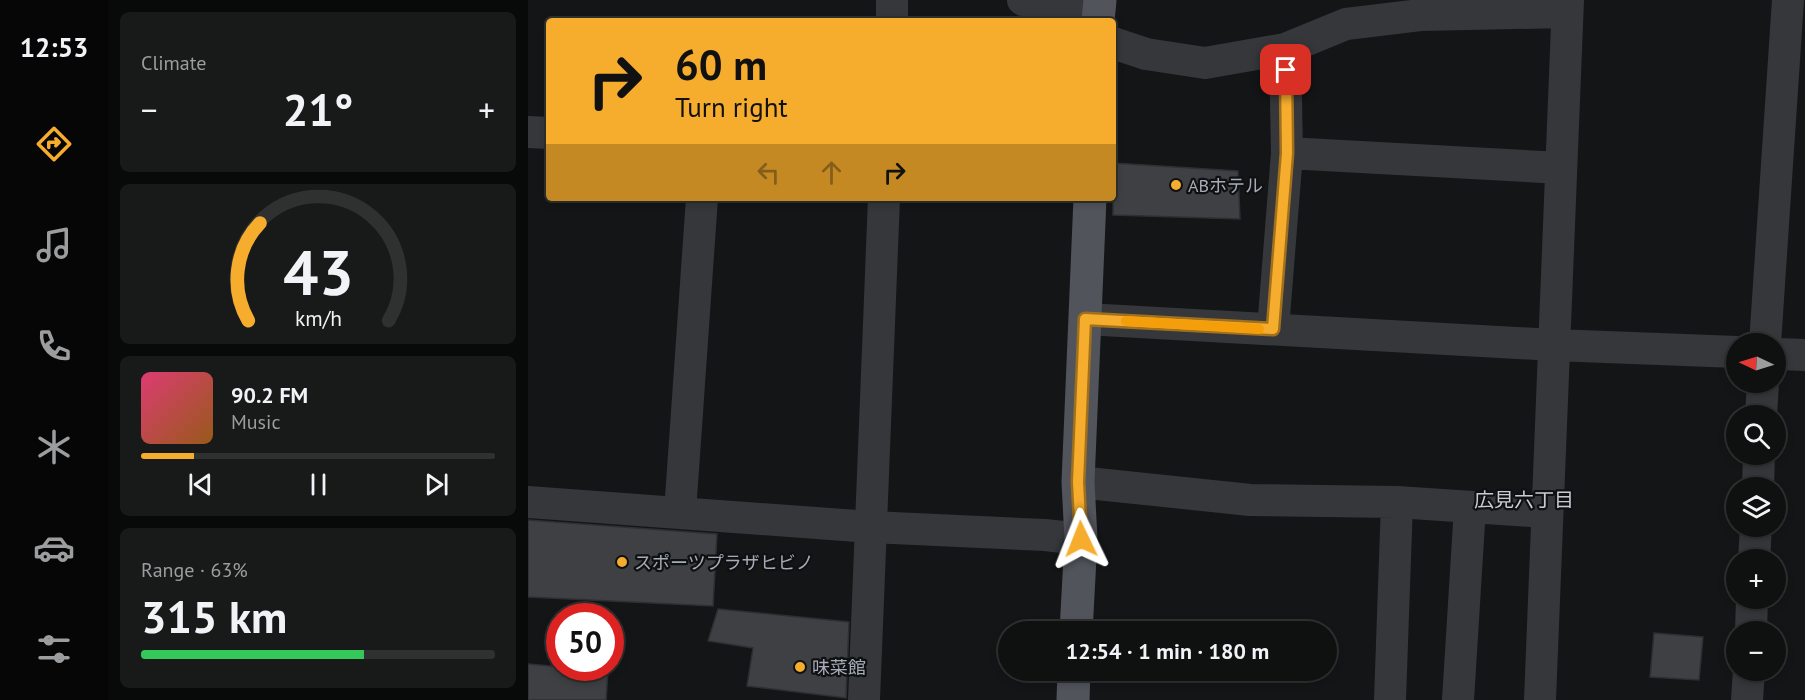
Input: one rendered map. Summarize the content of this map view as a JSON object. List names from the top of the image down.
{
  "districts": ["広見六丁目"],
  "places": ["ABホテル", "スポーツプラザヒビノ", "味菜館"],
  "north": "left",
  "page": {
    "tabs": "12:53",
    "tile": [
      "Climate",
      ["Range · 63%", "315 km"]
    ],
    "turn": ["60 m", "Turn right"],
    "heat": ["−", "21°", "+"],
    "map_buttons": ["+", "−"],
    "song": ["90.2 FM", "Music"],
    "limit": "50",
    "trip": "12:54 · 1 min · 180 m",
    "gauge": ["43", "km/h"]
  }
}
